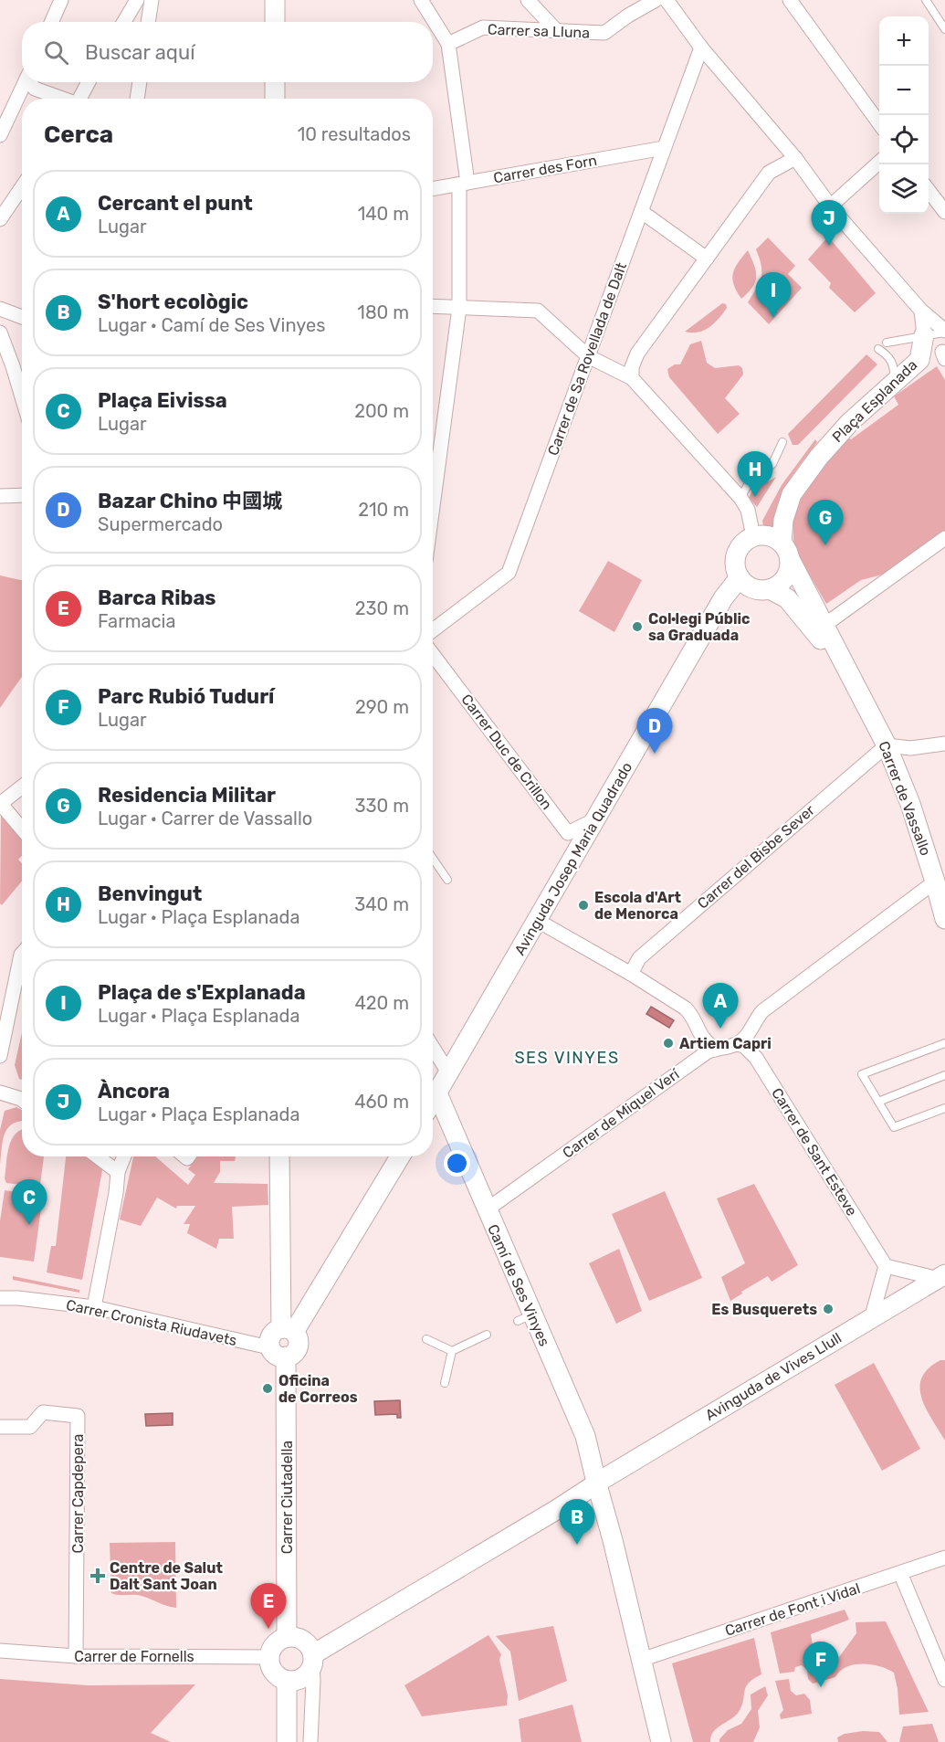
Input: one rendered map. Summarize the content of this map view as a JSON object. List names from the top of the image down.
{
  "streets": {
    "street": [
      "Carrer sa Lluna",
      "Carrer des Forn",
      "Carrer de Sa Rovellada de Dalt",
      "Plaça Esplanada",
      "Carrer Duc de Crillon",
      "Carrer de Vassallo",
      "Carrer del Bisbe Sever",
      "Avinguda Josep Maria Quadrado",
      "Carrer de Miquel Verí",
      "Carrer de Sant Esteve",
      "Camí de Ses Vinyes",
      "Carrer Cronista Riudavets",
      "Avinguda de Vives Llull",
      "Carrer Capdepera",
      "Carrer Ciutadella",
      "Carrer de Font i Vidal",
      "Carrer de Fornells"
    ]
  },
  "crossings": [
    ["Carrer des Forn", "Carrer de Sa Rovellada de Dalt"],
    ["Plaça Esplanada", "Carrer de Vassallo"],
    ["Plaça Esplanada", "Avinguda Josep Maria Quadrado"],
    ["Carrer Duc de Crillon", "Avinguda Josep Maria Quadrado"],
    ["Carrer de Vassallo", "Carrer del Bisbe Sever"],
    ["Carrer de Vassallo", "Avinguda Josep Maria Quadrado"],
    ["Avinguda Josep Maria Quadrado", "Camí de Ses Vinyes"],
    ["Carrer de Miquel Verí", "Carrer de Sant Esteve"],
    ["Carrer de Miquel Verí", "Camí de Ses Vinyes"],
    ["Camí de Ses Vinyes", "Avinguda de Vives Llull"],
    ["Camí de Ses Vinyes", "Carrer de Font i Vidal"],
    ["Carrer Cronista Riudavets", "Carrer Ciutadella"],
    ["Avinguda de Vives Llull", "Carrer Ciutadella"],
    ["Avinguda de Vives Llull", "Carrer de Fornells"],
    ["Carrer Capdepera", "Carrer de Fornells"],
    ["Carrer Ciutadella", "Carrer de Fornells"]
  ],
  "districts": ["SES VINYES"],
  "places": {
    "other": [
      "Col·legi Públic sa Graduada",
      "Escola d'Art de Menorca",
      "Artiem Capri",
      "Es Busquerets",
      "Oficina de Correos"
    ],
    "health": ["Centre de Salut Dalt Sant Joan"]
  },
  "page": {
    "map_buttons": ["+", "−"],
    "search": "Buscar aquí",
    "heading": ["Cerca", "10 resultados"],
    "list": [
      {
        "mark": "A",
        "name": "Cercant el punt",
        "note": "Lugar",
        "value": "140 m"
      },
      {
        "mark": "B",
        "name": "S'hort ecològic",
        "note": "Lugar · Camí de Ses Vinyes",
        "value": "180 m"
      },
      {
        "mark": "C",
        "name": "Plaça Eivissa",
        "note": "Lugar",
        "value": "200 m"
      },
      {
        "mark": "D",
        "name": "Bazar Chino 中國城",
        "note": "Supermercado",
        "value": "210 m"
      },
      {
        "mark": "E",
        "name": "Barca Ribas",
        "note": "Farmacia",
        "value": "230 m"
      },
      {
        "mark": "F",
        "name": "Parc Rubió Tudurí",
        "note": "Lugar",
        "value": "290 m"
      },
      {
        "mark": "G",
        "name": "Residencia Militar",
        "note": "Lugar · Carrer de Vassallo",
        "value": "330 m"
      },
      {
        "mark": "H",
        "name": "Benvingut",
        "note": "Lugar · Plaça Esplanada",
        "value": "340 m"
      },
      {
        "mark": "I",
        "name": "Plaça de s'Explanada",
        "note": "Lugar · Plaça Esplanada",
        "value": "420 m"
      },
      {
        "mark": "J",
        "name": "Àncora",
        "note": "Lugar · Plaça Esplanada",
        "value": "460 m"
      }
    ],
    "pins": [
      "J",
      "I",
      "H",
      "G",
      "D",
      "A",
      "C",
      "B",
      "E",
      "F"
    ]
  }
}
